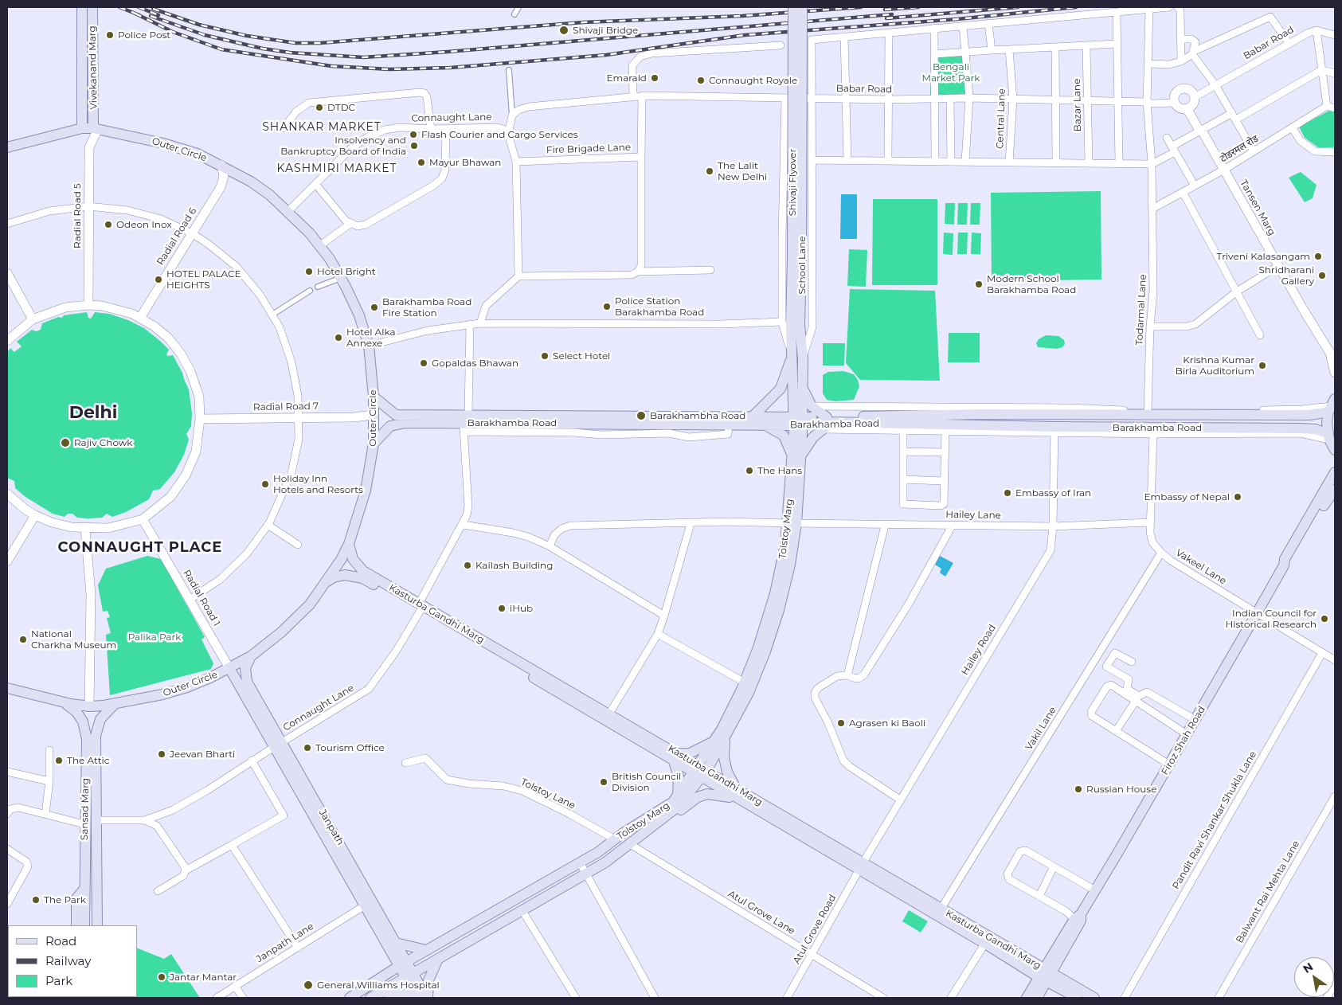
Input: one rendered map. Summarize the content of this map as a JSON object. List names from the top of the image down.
{
  "streets": {
    "main road": [
      "Vivekanand Marg",
      "Outer Circle",
      "Shivaji Flyover",
      "Barakhamba Road",
      "Tolstoy Marg",
      "Kasturba Gandhi Marg",
      "Firoz Shah Road",
      "Sansad Marg",
      "Janpath"
    ],
    "street": [
      "Babar Road",
      "Bazar Lane",
      "Connaught Lane",
      "Central Lane",
      "Fire Brigade Lane",
      "टोडरमल रोड",
      "Tansen Marg",
      "Radial Road 5",
      "Radial Road 6",
      "School Lane",
      "Todarmal Lane",
      "Radial Road 7",
      "Hailey Lane",
      "Vakeel Lane",
      "Radial Road 1",
      "Hailey Road",
      "Vakil Lane",
      "Tolstoy Lane",
      "Pandit Ravi Shankar Shukla Lane",
      "Balwant Rai Mehta Lane",
      "Atul Grove Lane",
      "Atul Grove Road",
      "Janpath Lane"
    ]
  },
  "crossings": [
    ["Babar Road", "Bazar Lane"],
    ["Babar Road", "Central Lane"],
    ["Babar Road", "Tansen Marg"],
    ["Babar Road", "School Lane"],
    ["Babar Road", "Todarmal Lane"],
    ["Vivekanand Marg", "Outer Circle"],
    ["Vivekanand Marg", "Radial Road 5"],
    ["Connaught Lane", "Outer Circle"],
    ["Connaught Lane", "Barakhamba Road"],
    ["Connaught Lane", "Kasturba Gandhi Marg"],
    ["Connaught Lane", "Janpath"],
    ["टोडरमल रोड", "Tansen Marg"],
    ["टोडरमल रोड", "Todarmal Lane"],
    ["Outer Circle", "Radial Road 5"],
    ["Outer Circle", "Radial Road 6"],
    ["Outer Circle", "Radial Road 7"],
    ["Outer Circle", "Barakhamba Road"],
    ["Outer Circle", "Radial Road 1"],
    ["Outer Circle", "Kasturba Gandhi Marg"],
    ["Outer Circle", "Sansad Marg"],
    ["Outer Circle", "Janpath"],
    ["Shivaji Flyover", "School Lane"],
    ["Radial Road 7", "Barakhamba Road"],
    ["Barakhamba Road", "Tolstoy Marg"],
    ["Barakhamba Road", "Hailey Road"],
    ["Hailey Lane", "Tolstoy Marg"],
    ["Hailey Lane", "Vakeel Lane"],
    ["Hailey Lane", "Hailey Road"],
    ["Tolstoy Marg", "Kasturba Gandhi Marg"],
    ["Tolstoy Marg", "Tolstoy Lane"],
    ["Tolstoy Marg", "Janpath"],
    ["Tolstoy Marg", "Atul Grove Lane"],
    ["Vakeel Lane", "Vakil Lane"],
    ["Vakeel Lane", "Firoz Shah Road"],
    ["Vakeel Lane", "Pandit Ravi Shankar Shukla Lane"],
    ["Radial Road 1", "Janpath"],
    ["Kasturba Gandhi Marg", "Hailey Road"],
    ["Kasturba Gandhi Marg", "Vakil Lane"],
    ["Kasturba Gandhi Marg", "Firoz Shah Road"],
    ["Kasturba Gandhi Marg", "Atul Grove Road"],
    ["Hailey Road", "Atul Grove Road"],
    ["Janpath", "Janpath Lane"],
    ["Atul Grove Lane", "Atul Grove Road"]
  ],
  "districts": [
    "SHANKAR MARKET",
    "KASHMIRI MARKET",
    "Delhi",
    "CONNAUGHT PLACE"
  ],
  "parks": ["Bengali Market Park", "Palika Park"],
  "places": [
    "Shivaji Bridge",
    "Police Post",
    "Emarald",
    "Connaught Royale",
    "DTDC",
    "Flash Courier and Cargo Services",
    "Insolvency and Bankruptcy Board of India",
    "Mayur Bhawan",
    "The Lalit New Delhi",
    "Odeon Inox",
    "Triveni Kalasangam",
    "Hotel Bright",
    "Shridharani Gallery",
    "HOTEL PALACE HEIGHTS",
    "Modern School Barakhamba Road",
    "Police Station Barakhamba Road",
    "Barakhamba Road Fire Station",
    "Hotel Alka Annexe",
    "Select Hotel",
    "Gopaldas Bhawan",
    "Krishna Kumar Birla Auditorium",
    "Barakhambha Road",
    "Rajiv Chowk",
    "The Hans",
    "Holiday Inn Hotels and Resorts",
    "Embassy of Iran",
    "Embassy of Nepal",
    "Kailash Building",
    "iHub",
    "Indian Council for Historical Research",
    "National Charkha Museum",
    "Agrasen ki Baoli",
    "Tourism Office",
    "Jeevan Bharti",
    "The Attic",
    "British Council Division",
    "Russian House",
    "The Park",
    "Jantar Mantar",
    "General Williams Hospital"
  ],
  "legend": ["Road", "Railway", "Park"],
  "north": "top left"
}
